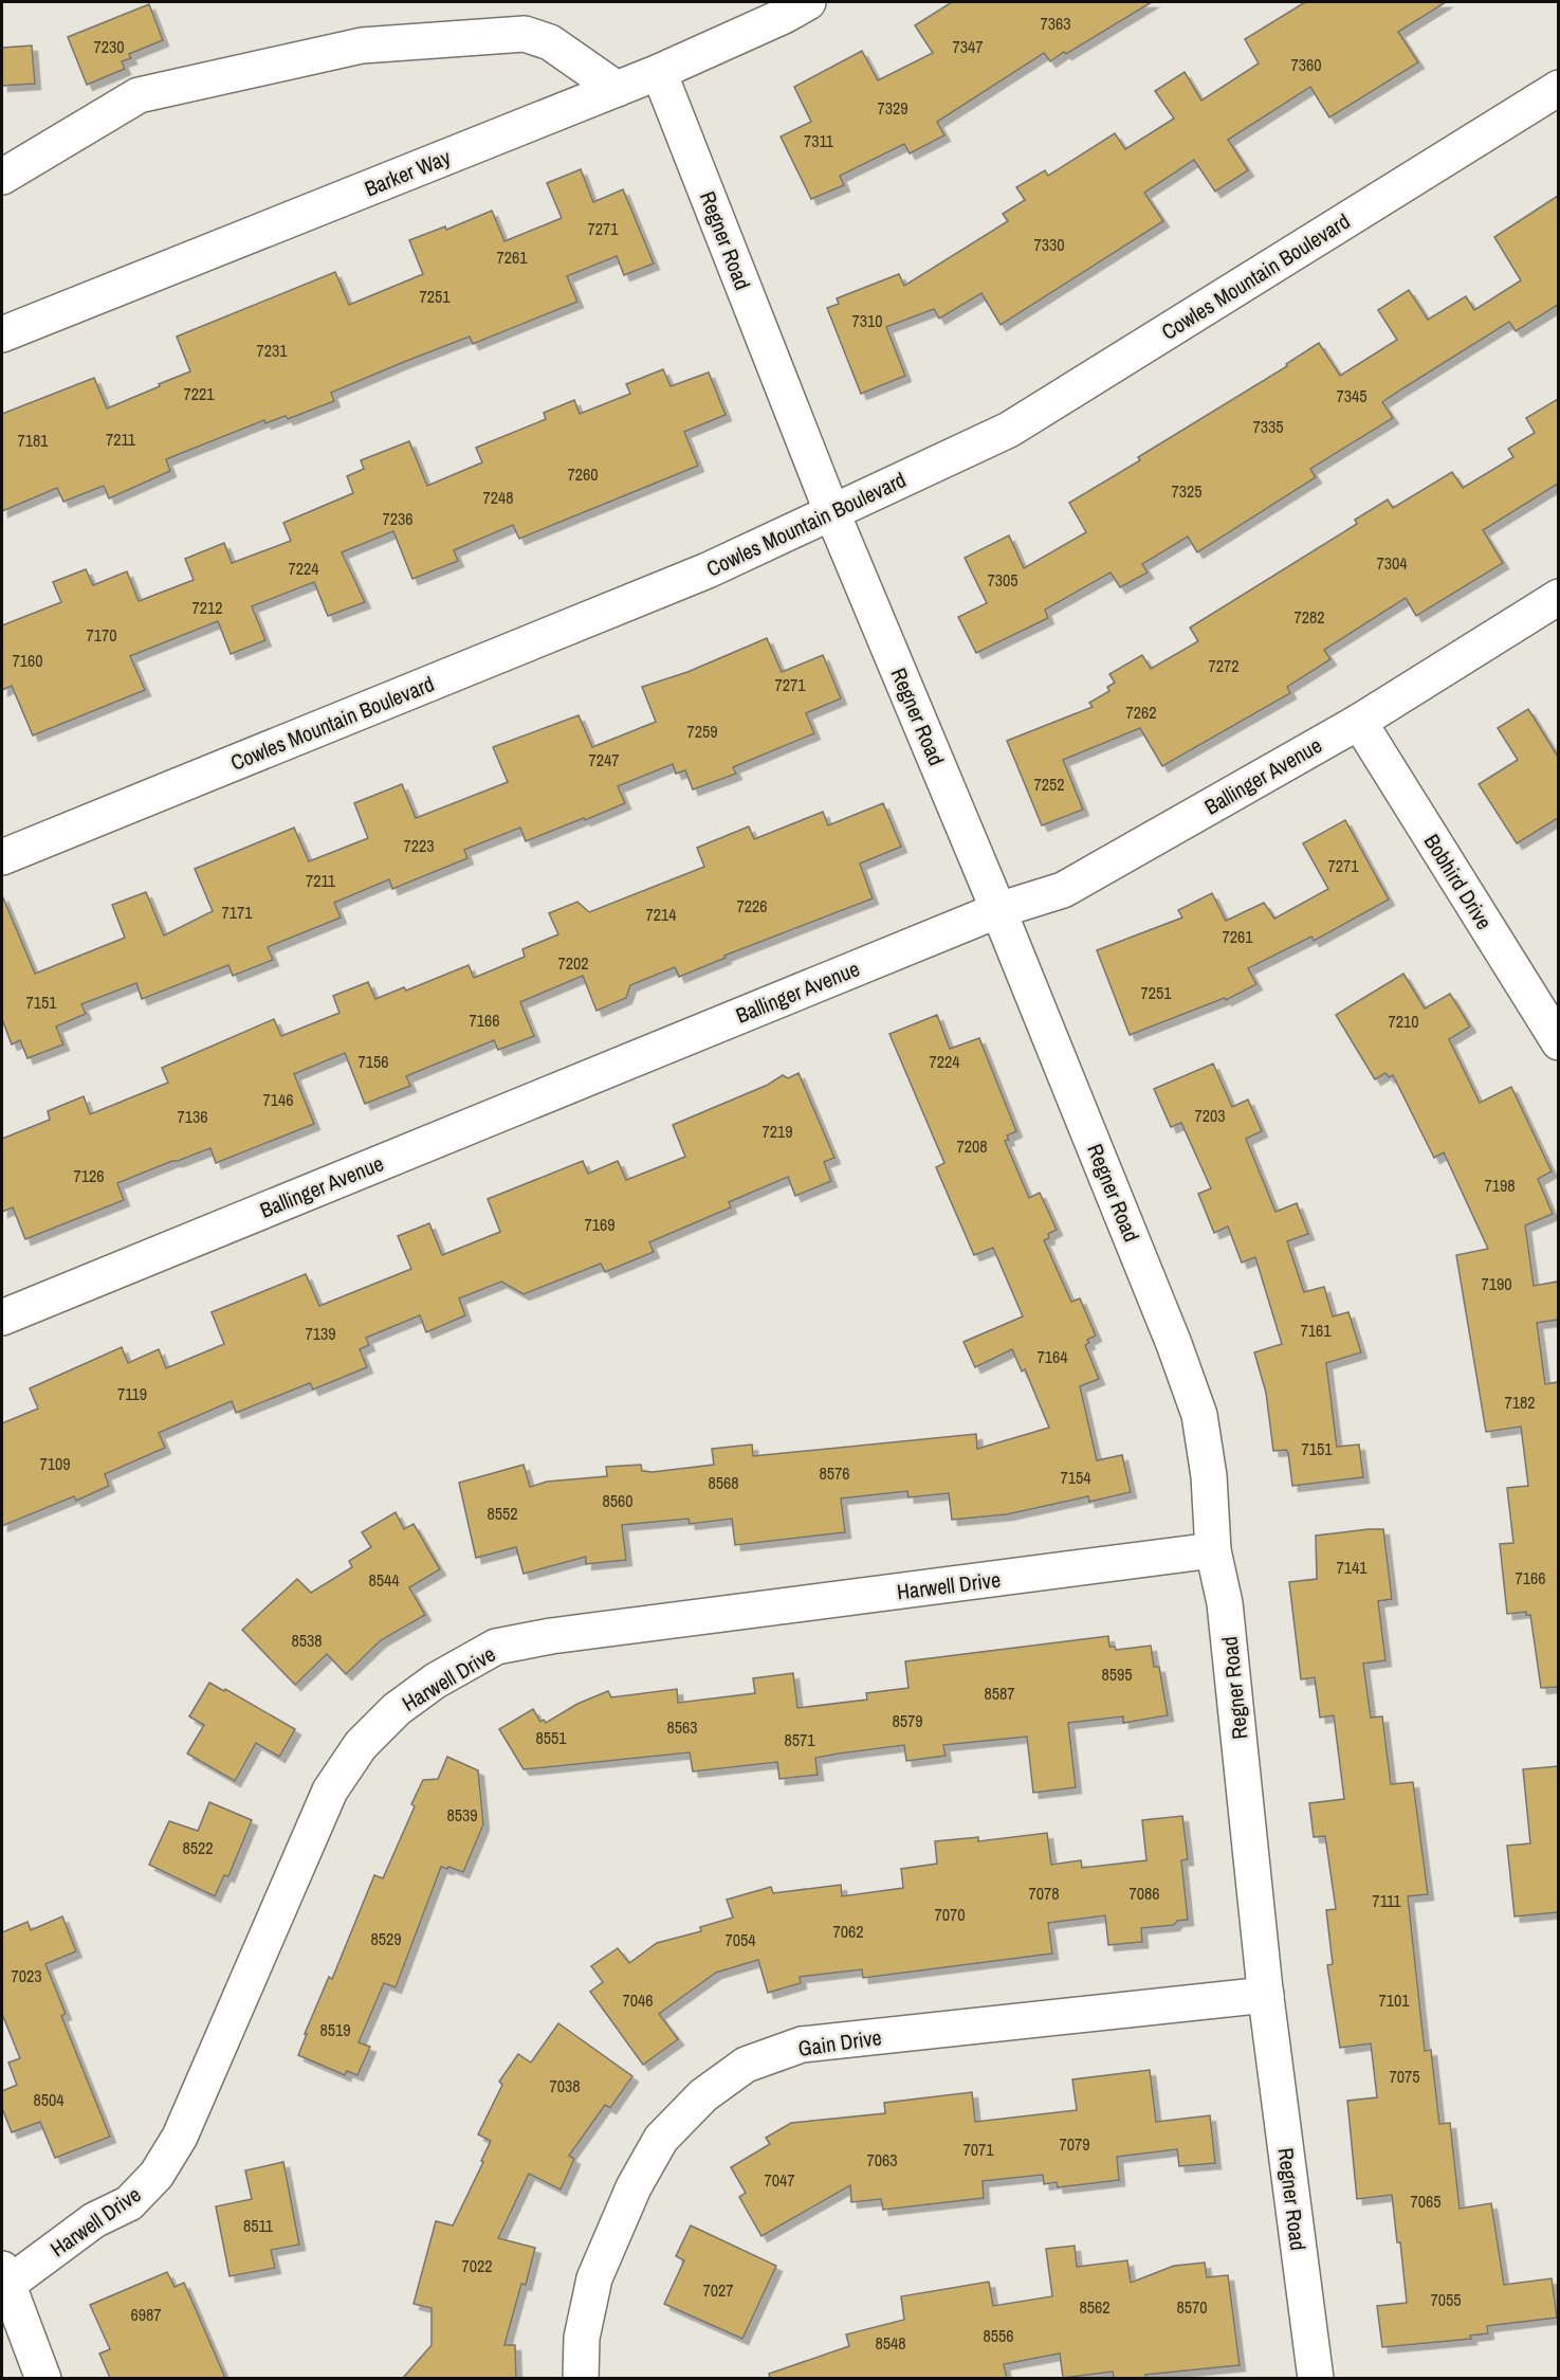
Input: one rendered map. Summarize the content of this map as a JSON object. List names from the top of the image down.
{
  "streets": {
    "street": [
      "Barker Way",
      "Regner Road",
      "Cowles Mountain Boulevard",
      "Ballinger Avenue",
      "Bobhird Drive",
      "Harwell Drive",
      "Gain Drive"
    ]
  },
  "crossings": [
    ["Barker Way", "Regner Road"],
    ["Regner Road", "Cowles Mountain Boulevard"],
    ["Regner Road", "Ballinger Avenue"],
    ["Regner Road", "Harwell Drive"],
    ["Regner Road", "Gain Drive"],
    ["Ballinger Avenue", "Bobhird Drive"]
  ],
  "house_numbers": [
    "7363",
    "7230",
    "7347",
    "7360",
    "7329",
    "7311",
    "7271",
    "7330",
    "7261",
    "7251",
    "7310",
    "7231",
    "7221",
    "7345",
    "7335",
    "7211",
    "7181",
    "7260",
    "7325",
    "7248",
    "7236",
    "7304",
    "7224",
    "7305",
    "7212",
    "7282",
    "7170",
    "7160",
    "7272",
    "7271",
    "7262",
    "7259",
    "7247",
    "7252",
    "7223",
    "7271",
    "7211",
    "7226",
    "7171",
    "7214",
    "7261",
    "7202",
    "7251",
    "7151",
    "7166",
    "7210",
    "7156",
    "7224",
    "7146",
    "7203",
    "7136",
    "7219",
    "7208",
    "7126",
    "7198",
    "7169",
    "7190",
    "7161",
    "7139",
    "7164",
    "7119",
    "7182",
    "7151",
    "7109",
    "8576",
    "7154",
    "8568",
    "8560",
    "8552",
    "7141",
    "7166",
    "8544",
    "8538",
    "8595",
    "8587",
    "8579",
    "8563",
    "8551",
    "8571",
    "8539",
    "8522",
    "7078",
    "7086",
    "7111",
    "7070",
    "7062",
    "8529",
    "7054",
    "7023",
    "7046",
    "7101",
    "8519",
    "7075",
    "7038",
    "8504",
    "7079",
    "7071",
    "7063",
    "7047",
    "7065",
    "8511",
    "7022",
    "7027",
    "7055",
    "8562",
    "8570",
    "6987",
    "8556",
    "8548"
  ]
}
